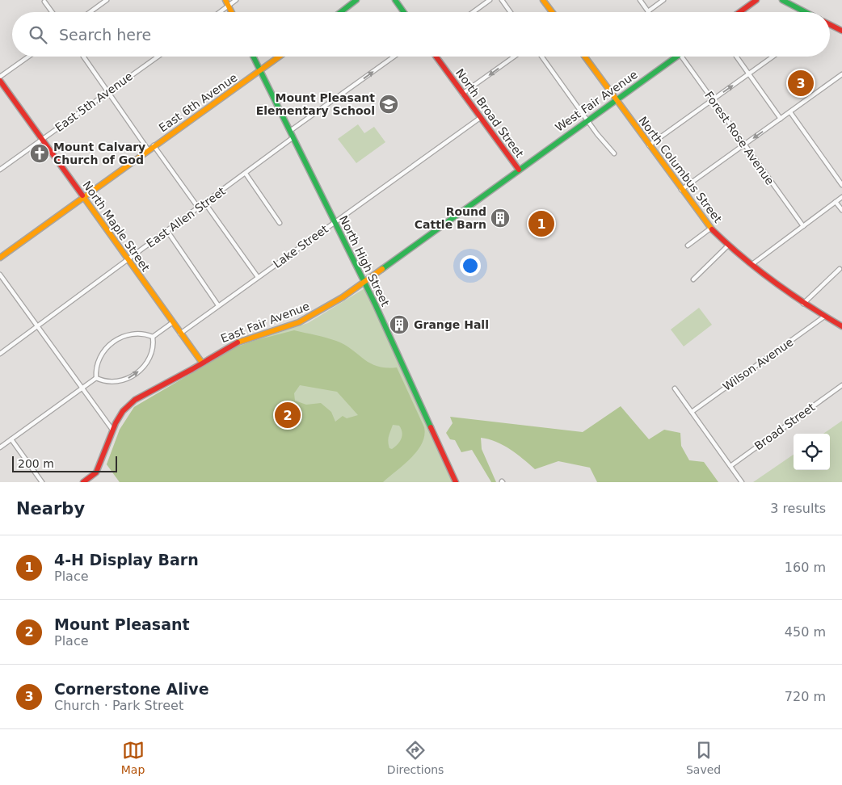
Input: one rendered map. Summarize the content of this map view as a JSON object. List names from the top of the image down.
{
  "streets": {
    "main road": [
      "West Fair Avenue",
      "East 6th Avenue",
      "North Broad Street",
      "North Columbus Street",
      "North Maple Street",
      "North High Street",
      "East Fair Avenue"
    ],
    "street": [
      "East 5th Avenue",
      "Forest Rose Avenue",
      "East Allen Street",
      "Lake Street",
      "Wilson Avenue",
      "Broad Street"
    ]
  },
  "crossings": [
    ["West Fair Avenue", "North Broad Street"],
    ["West Fair Avenue", "North Columbus Street"],
    ["West Fair Avenue", "East Fair Avenue"],
    ["East 5th Avenue", "North Maple Street"],
    ["East 6th Avenue", "North Maple Street"],
    ["East 6th Avenue", "North High Street"],
    ["North Broad Street", "Lake Street"],
    ["North Broad Street", "East Fair Avenue"],
    ["North Columbus Street", "Wilson Avenue"],
    ["East Allen Street", "North Maple Street"],
    ["East Allen Street", "North High Street"],
    ["North Maple Street", "Lake Street"],
    ["North Maple Street", "East Fair Avenue"],
    ["Lake Street", "North High Street"],
    ["North High Street", "East Fair Avenue"]
  ],
  "places": {
    "school or university": ["Mount Pleasant Elementary School"],
    "church": ["Mount Calvary Church of God"],
    "building": ["Round Cattle Barn", "Grange Hall"]
  },
  "scale_bar": "200 m",
  "page": {
    "search": "Search here",
    "pins": ["3", "1", "2"],
    "scale": "200 m",
    "heading": ["Nearby", "3 results"],
    "list": [
      {
        "mark": "1",
        "name": "4-H Display Barn",
        "note": "Place",
        "value": "160 m"
      },
      {
        "mark": "2",
        "name": "Mount Pleasant",
        "note": "Place",
        "value": "450 m"
      },
      {
        "mark": "3",
        "name": "Cornerstone Alive",
        "note": "Church · Park Street",
        "value": "720 m"
      }
    ],
    "nav": ["Map", "Directions", "Saved"]
  }
}
